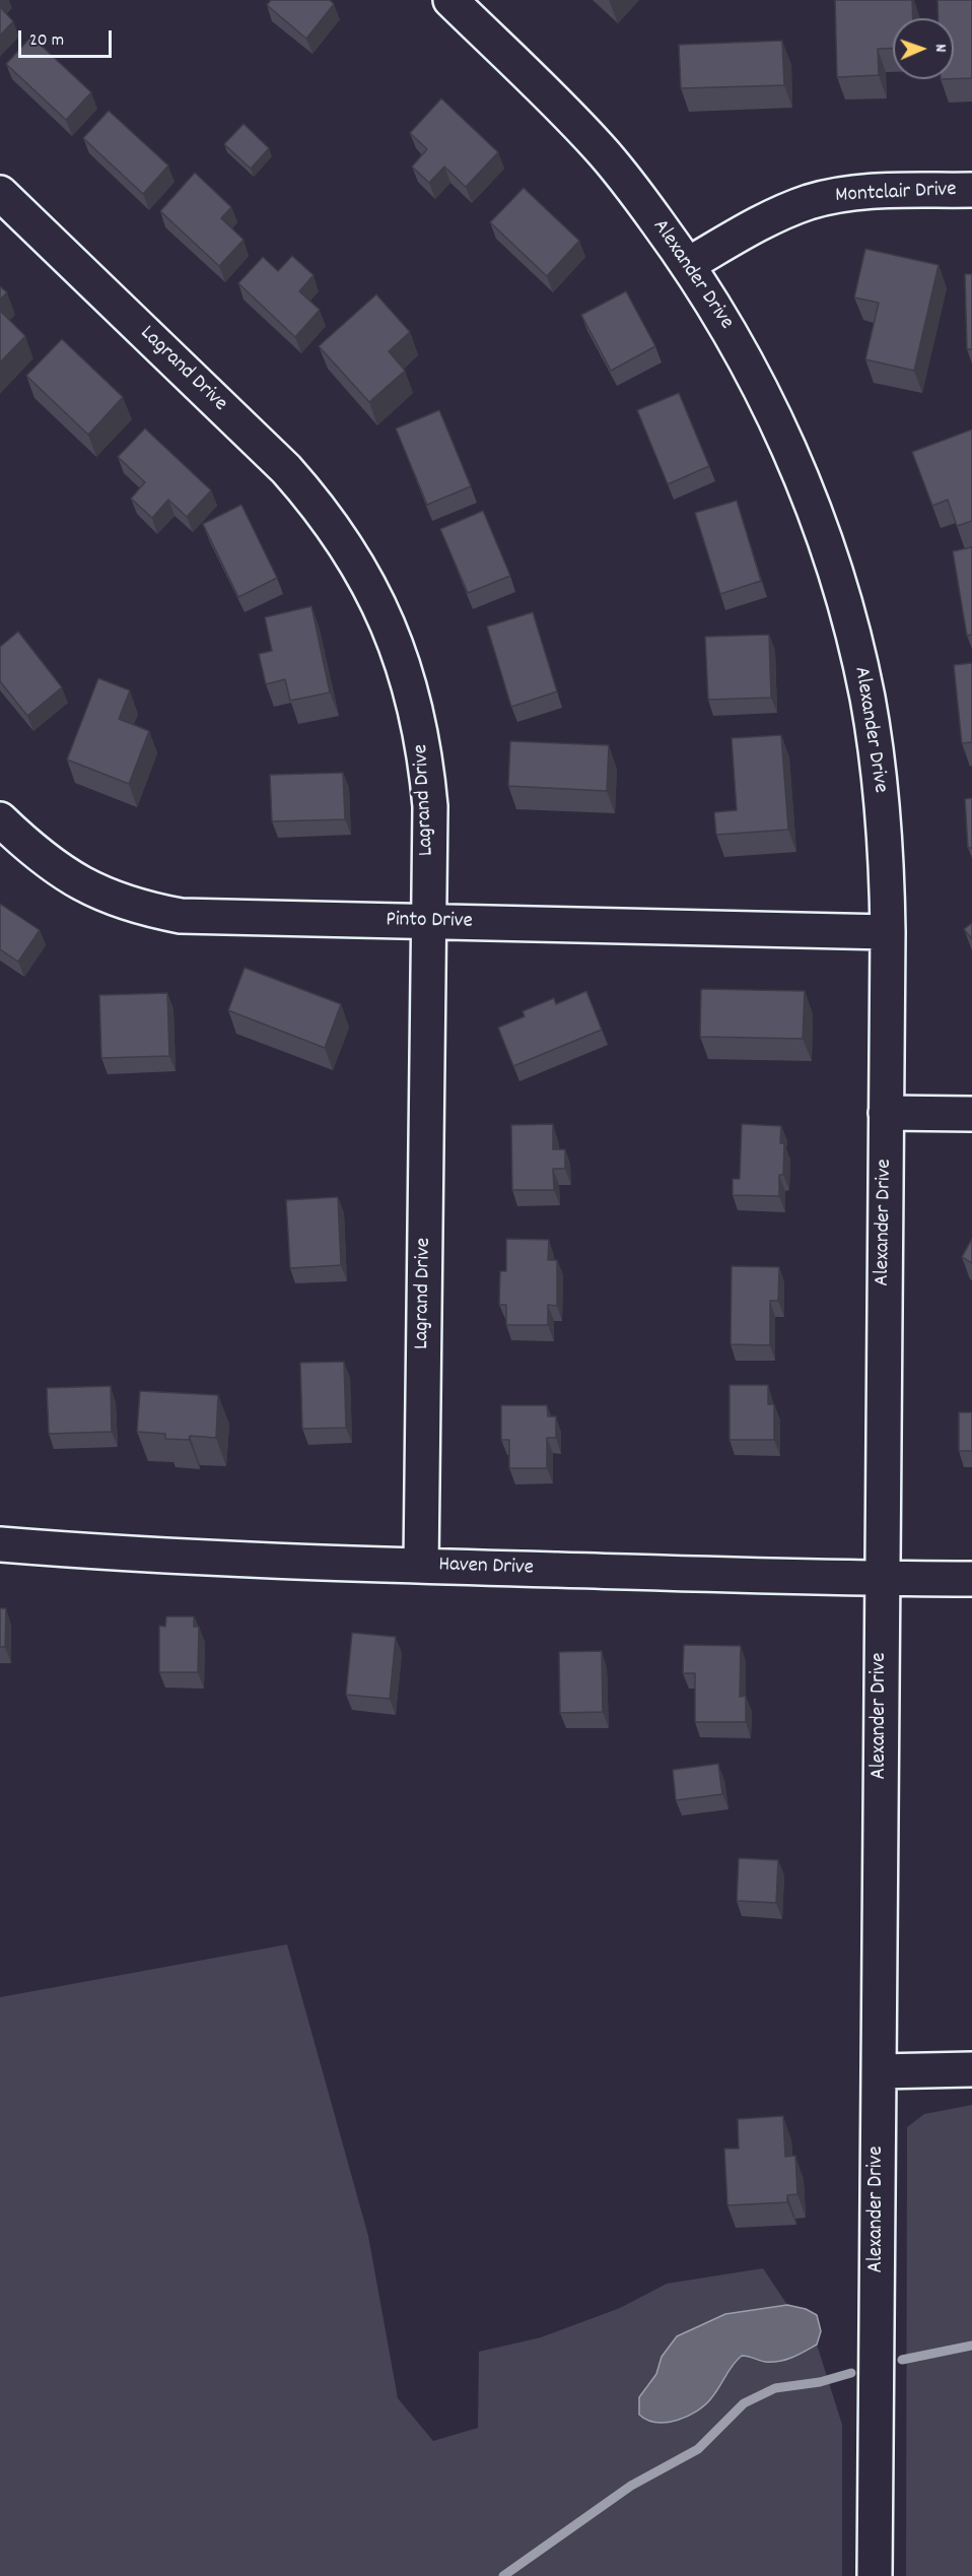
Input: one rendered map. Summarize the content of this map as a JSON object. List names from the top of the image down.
{
  "streets": {
    "street": [
      "Montclair Drive",
      "Alexander Drive",
      "Lagrand Drive",
      "Pinto Drive",
      "Haven Drive"
    ]
  },
  "crossings": [
    ["Montclair Drive", "Alexander Drive"],
    ["Alexander Drive", "Pinto Drive"],
    ["Alexander Drive", "Haven Drive"],
    ["Lagrand Drive", "Pinto Drive"],
    ["Lagrand Drive", "Haven Drive"]
  ],
  "scale_bar": "20 m",
  "north": "right"
}
